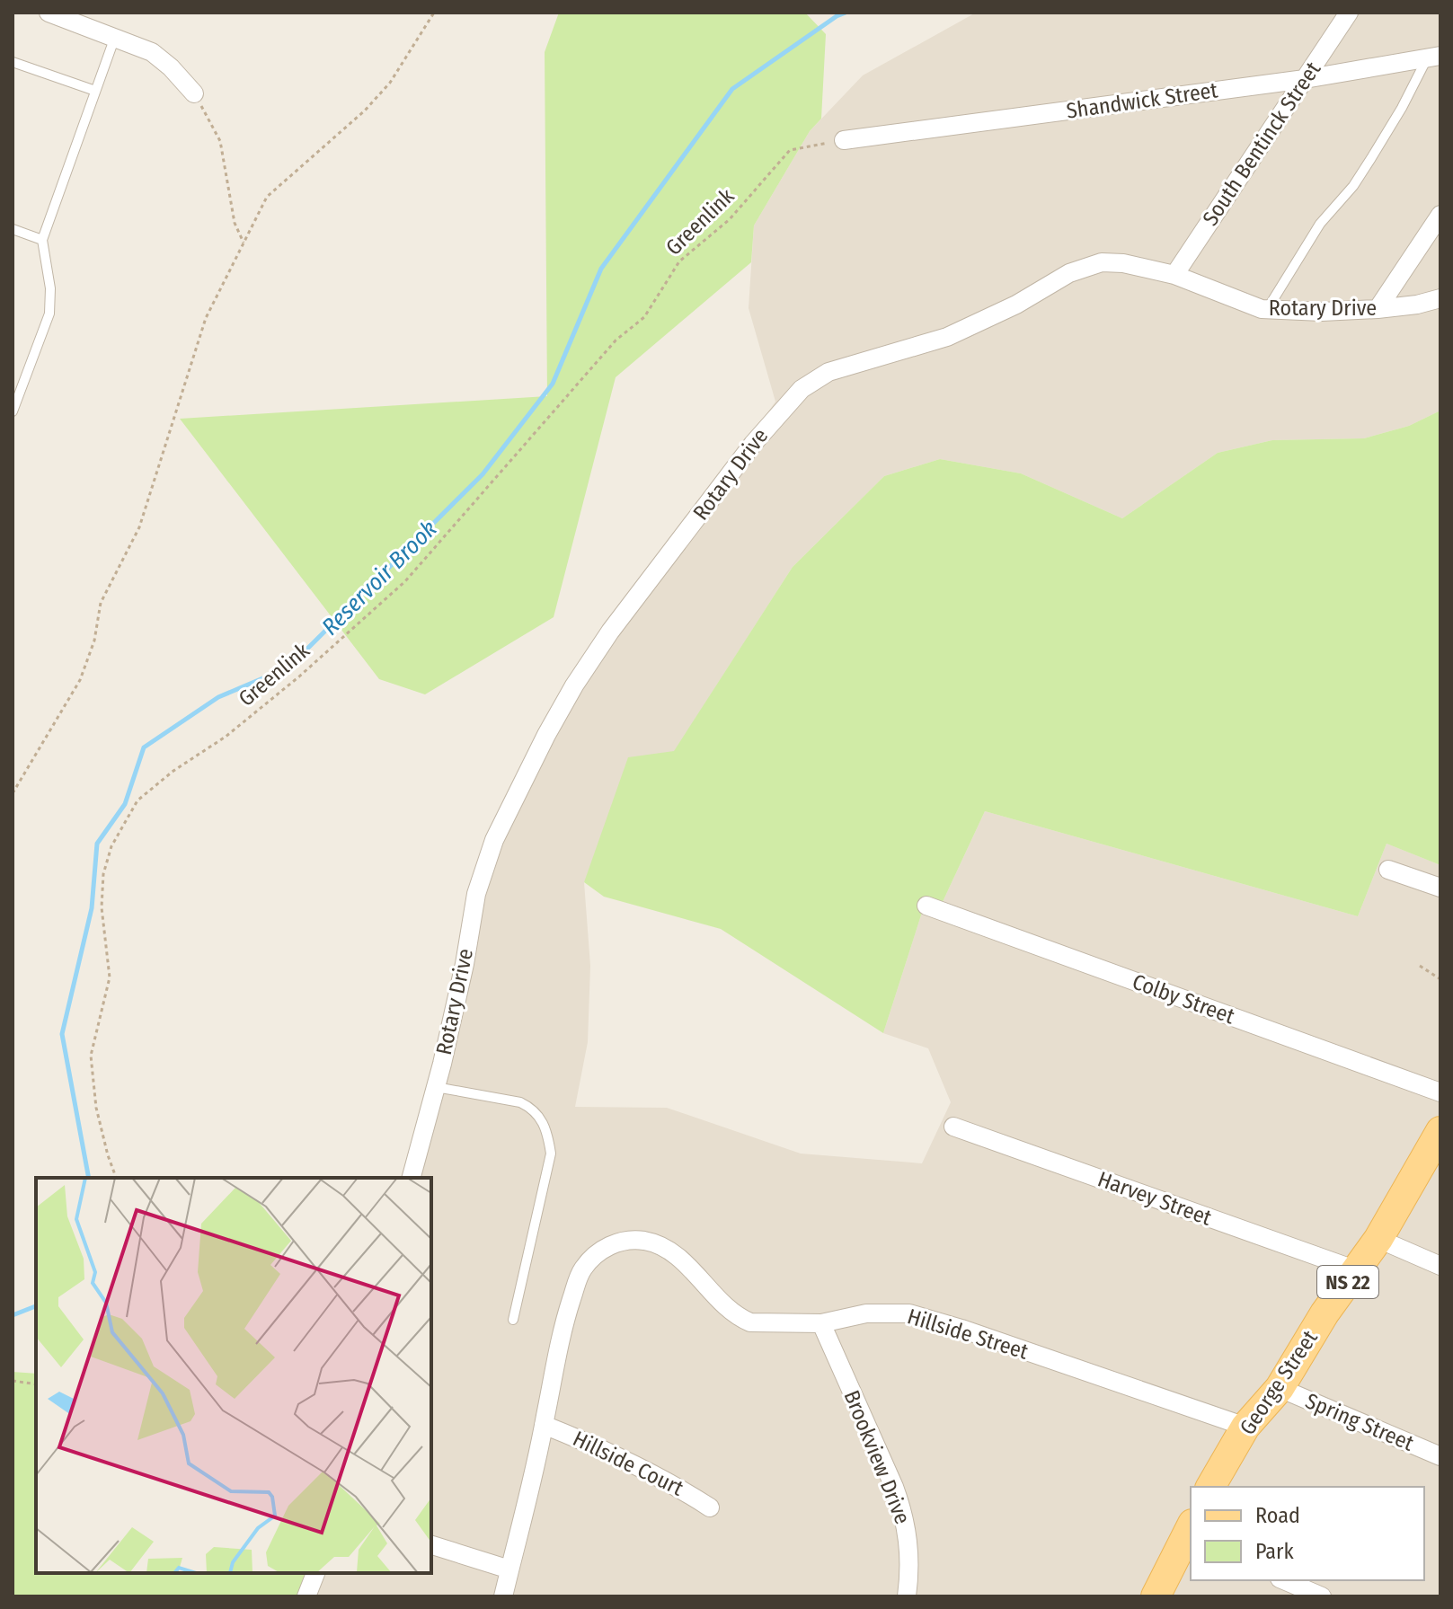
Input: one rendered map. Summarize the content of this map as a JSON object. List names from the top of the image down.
{
  "streets": {
    "main road": ["NS 22", "George Street"],
    "street": [
      "Shandwick Street",
      "South Bentinck Street",
      "Rotary Drive",
      "Colby Street",
      "Harvey Street",
      "Hillside Street",
      "Spring Street",
      "Brookview Drive",
      "Hillside Court"
    ],
    "path": ["Greenlink"]
  },
  "crossings": [
    ["Shandwick Street", "South Bentinck Street"],
    ["Shandwick Street", "Greenlink"],
    ["South Bentinck Street", "Rotary Drive"],
    ["Harvey Street", "George Street"],
    ["Hillside Street", "George Street"],
    ["Hillside Street", "Brookview Drive"],
    ["Hillside Street", "Hillside Court"],
    ["George Street", "Spring Street"]
  ],
  "water": ["Reservoir Brook"],
  "legend": ["Road", "Park"]
}
